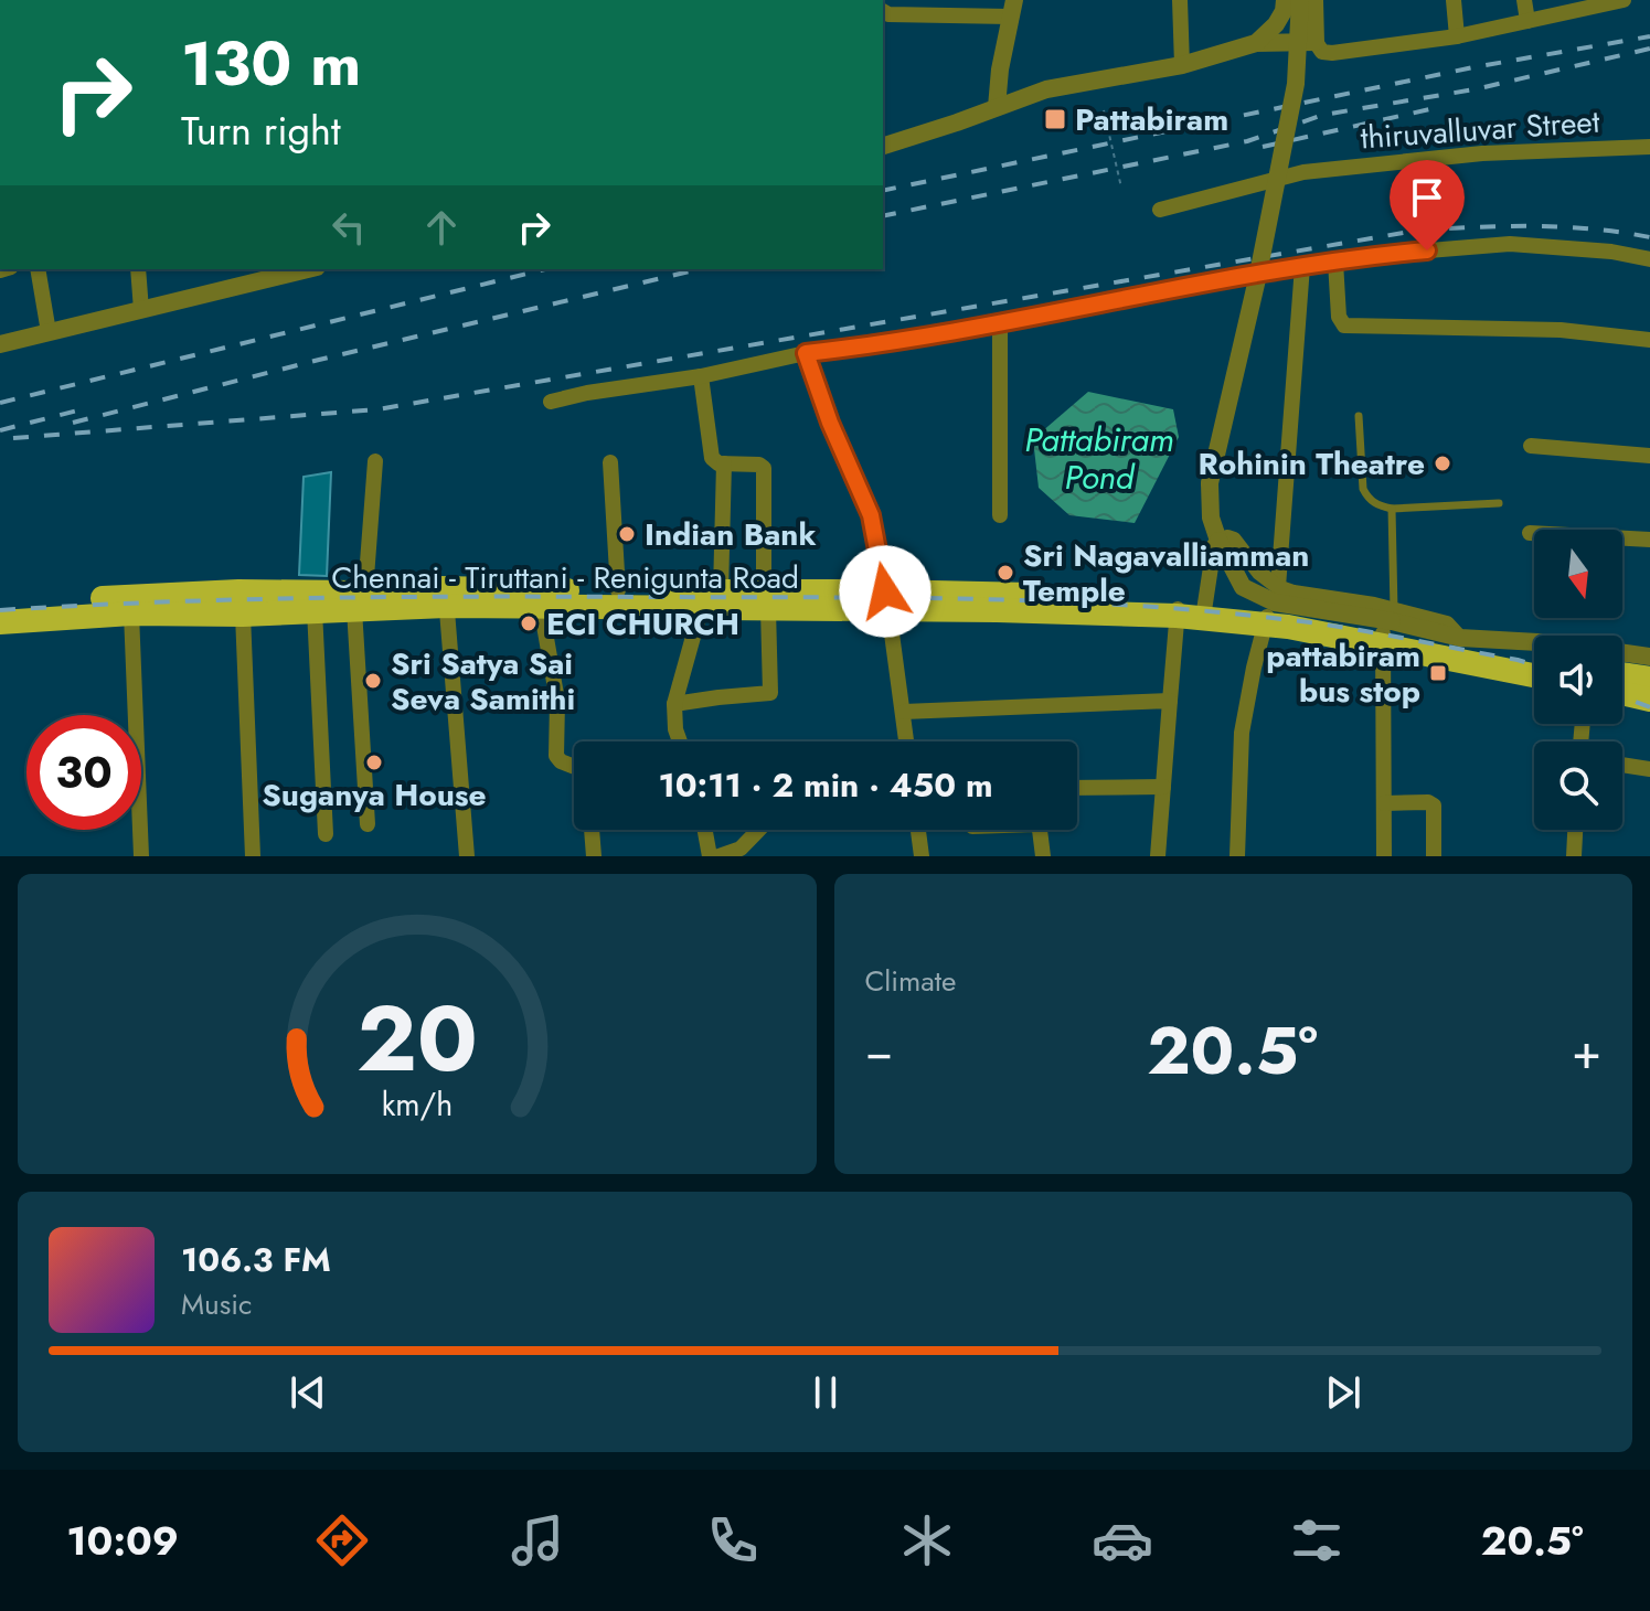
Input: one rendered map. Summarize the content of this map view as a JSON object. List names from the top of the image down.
{
  "streets": {
    "highway": ["Chennai - Tiruttani - Renigunta Road"],
    "street": ["thiruvalluvar Street"]
  },
  "water": ["Pattabiram Pond"],
  "places": {
    "transit": ["Pattabiram", "pattabiram bus stop"],
    "other": [
      "Rohinin Theatre",
      "Indian Bank",
      "Sri Nagavalliamman Temple",
      "ECI CHURCH",
      "Sri Satya Sai Seva Samithi",
      "Suganya House"
    ]
  },
  "north": "bottom",
  "page": {
    "turn": ["130 m", "Turn right"],
    "limit": "30",
    "trip": "10:11 · 2 min · 450 m",
    "tile": "Climate",
    "heat": ["−", "20.5°", "+"],
    "song": ["106.3 FM", "Music"],
    "tabs": ["10:09", "20.5°"],
    "gauge": ["20", "km/h"]
  }
}
